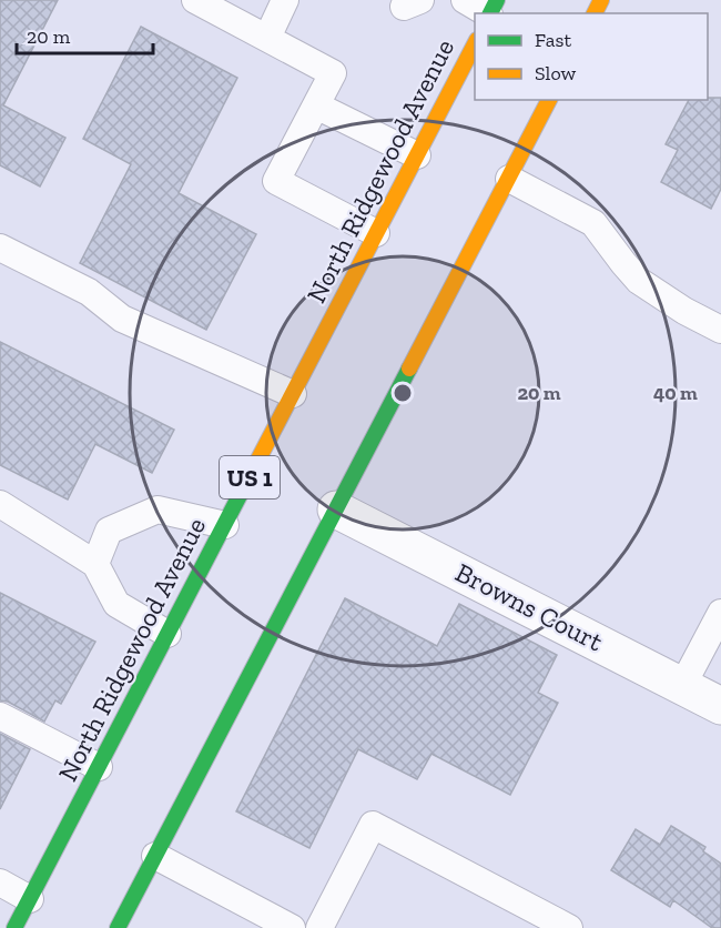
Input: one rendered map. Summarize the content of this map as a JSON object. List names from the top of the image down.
{
  "streets": {
    "main road": ["North Ridgewood Avenue", "US 1"],
    "street": ["Browns Court"]
  },
  "legend": ["Fast", "Slow"],
  "scale_bar": "20 m",
  "rings": ["20 m", "40 m"]
}
